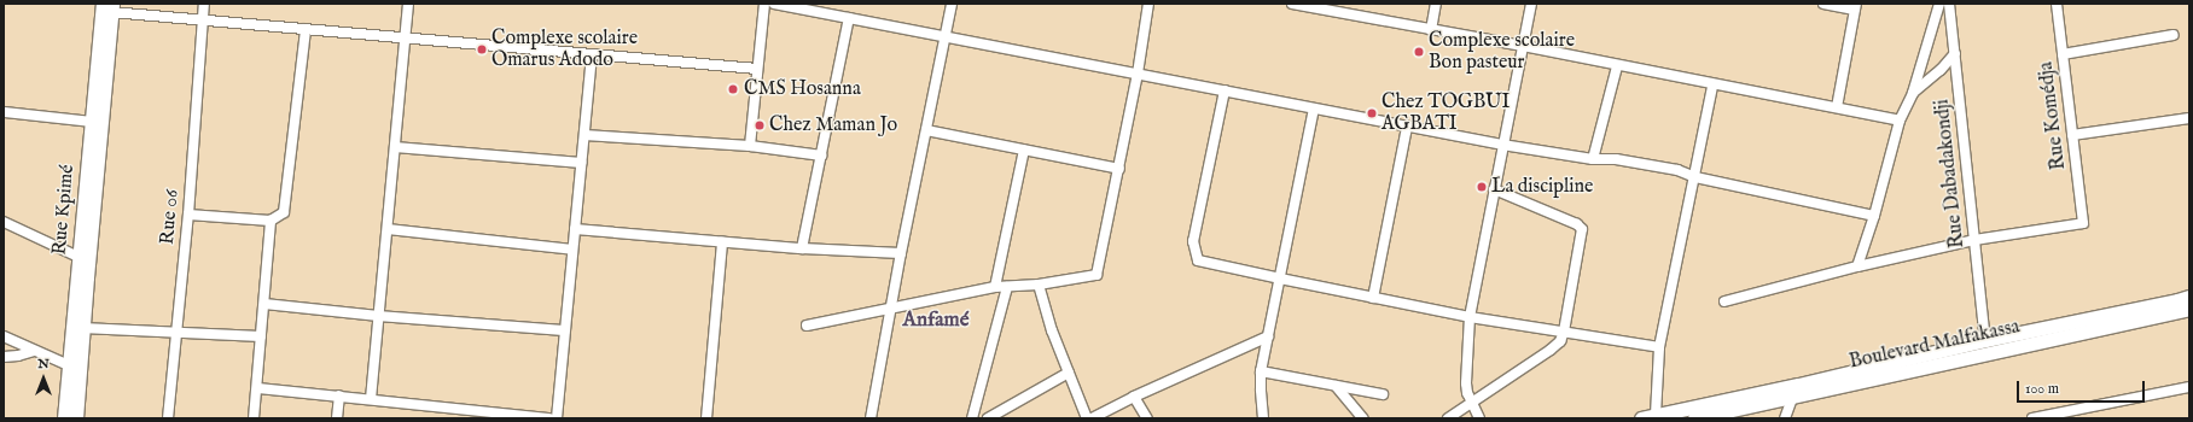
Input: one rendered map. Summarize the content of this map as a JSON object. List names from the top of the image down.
{
  "streets": {
    "main road": ["Rue Kpimé", "Boulevard Malfakassa"],
    "street": ["Rue Komédja", "Rue Dabadakondji", "Rue 06"]
  },
  "crossings": [
    ["Rue Komédja", "Rue Dabadakondji"]
  ],
  "districts": ["Anfamé"],
  "places": [
    "Complexe scolaire Omarus Adodo",
    "Complexe scolaire Bon pasteur",
    "CMS Hosanna",
    "Chez TOGBUI AGBATI",
    "Chez Maman Jo",
    "La discipline"
  ],
  "scale_bar": "100 m",
  "north": "top"
}
